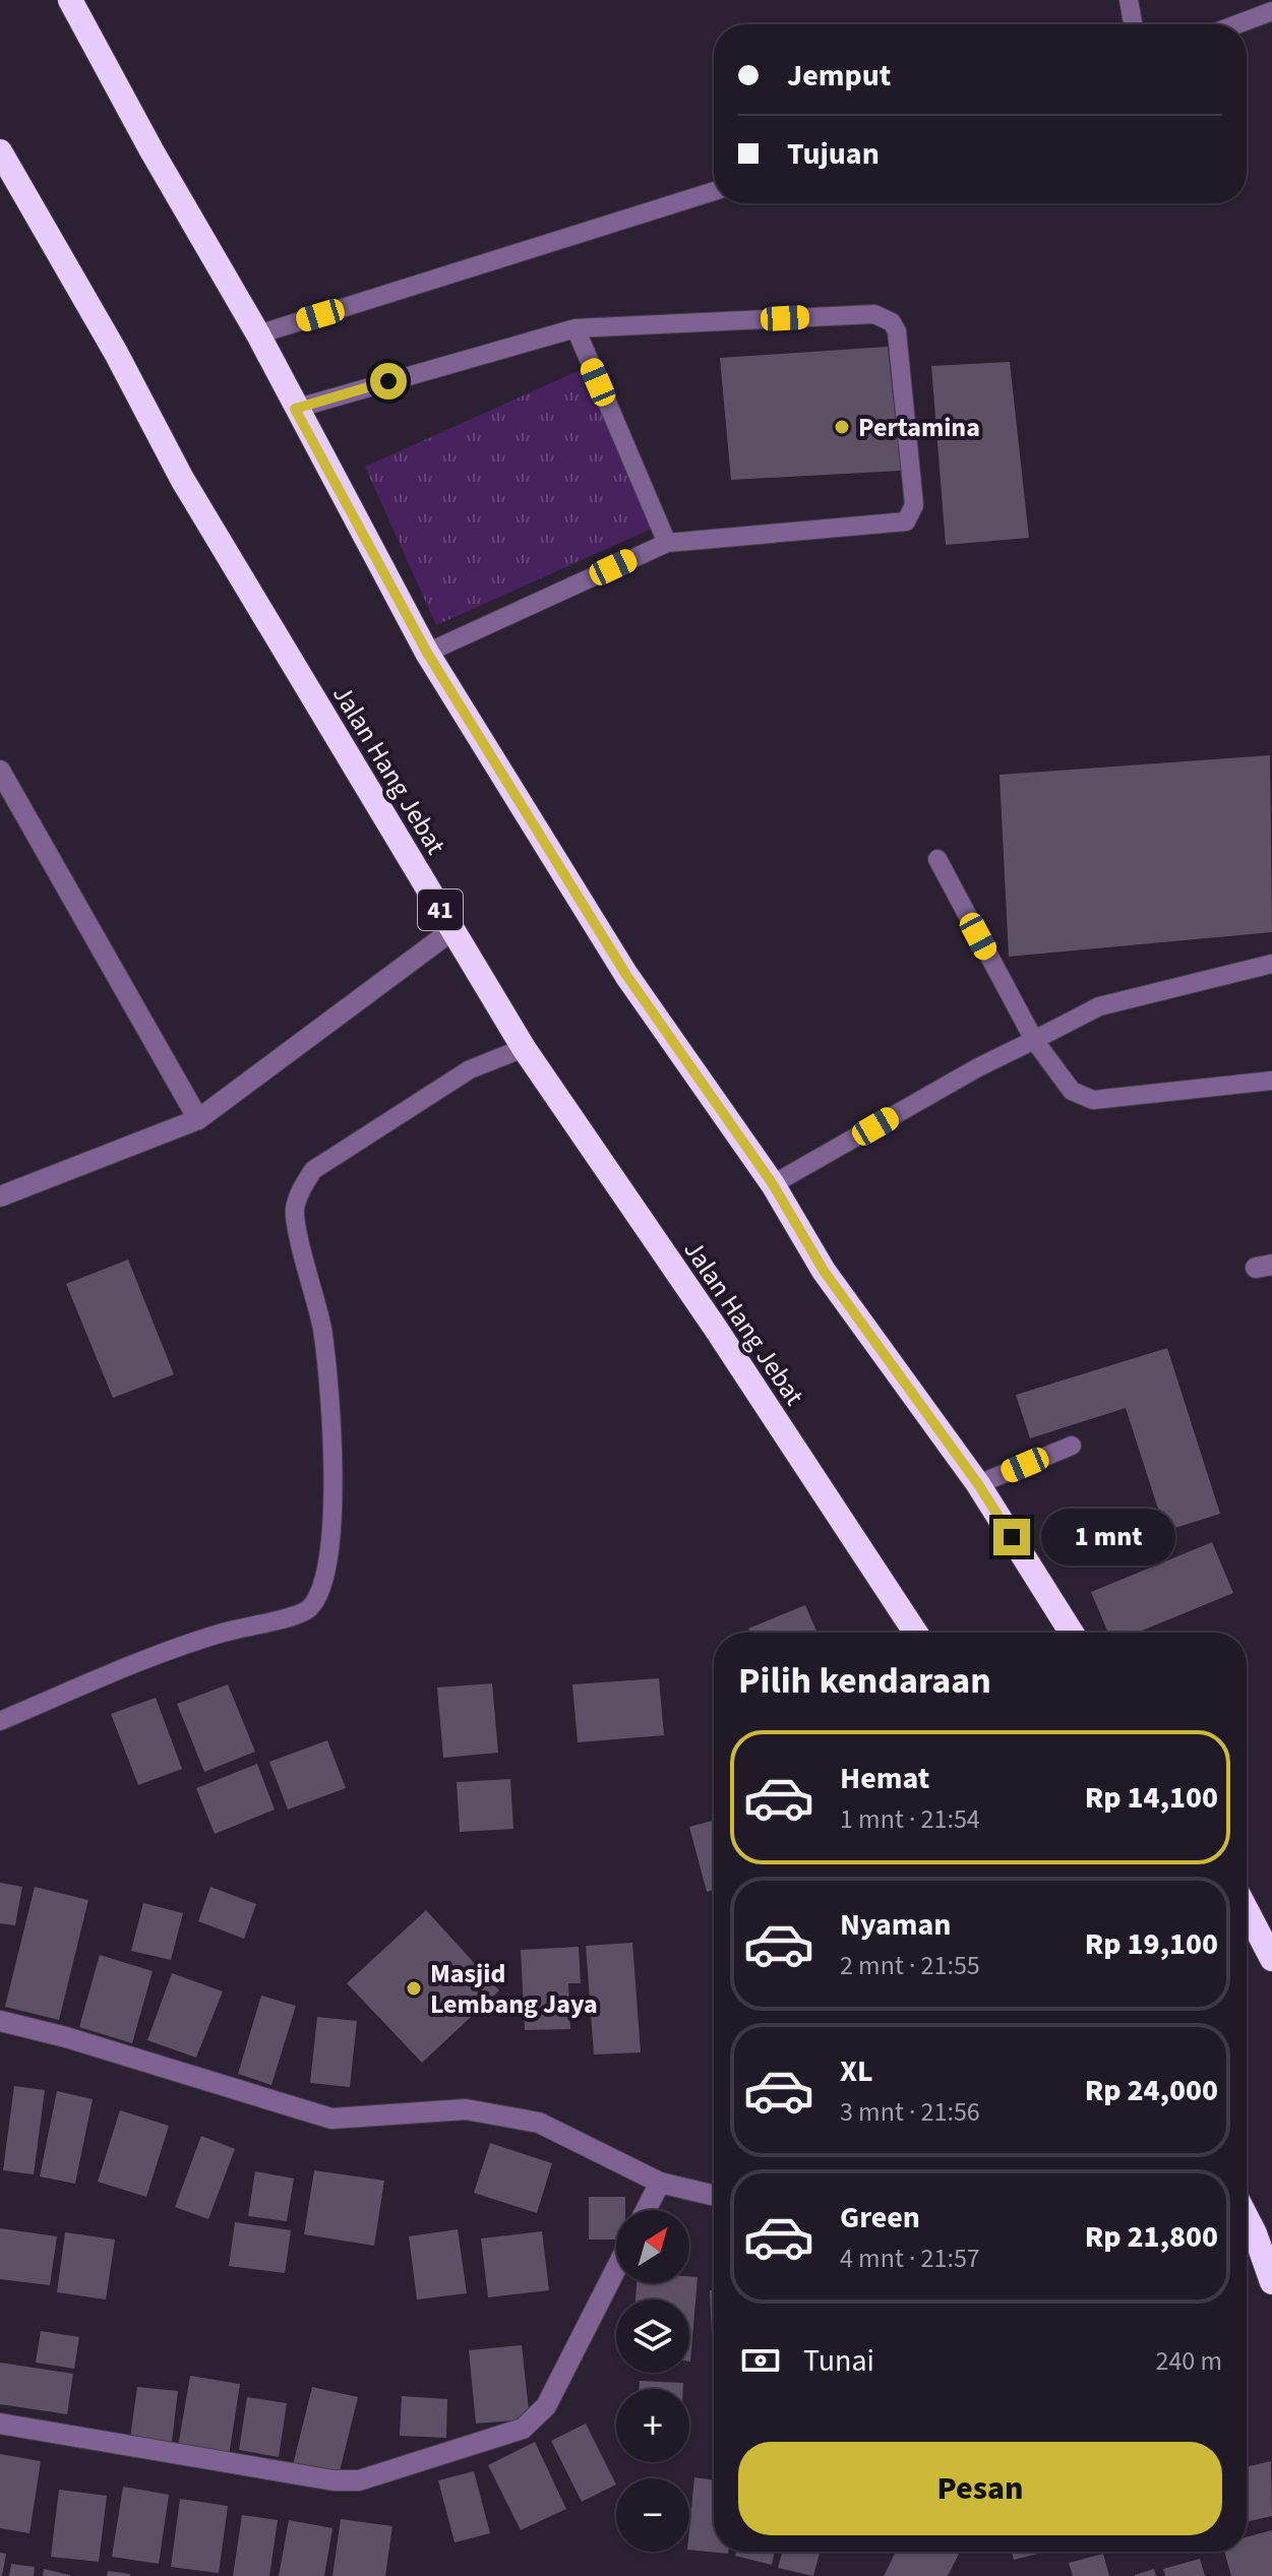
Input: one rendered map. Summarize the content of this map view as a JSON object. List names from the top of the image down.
{
  "streets": {
    "highway": ["Jalan Hang Jebat", "41"]
  },
  "places": ["Pertamina", "Masjid Lembang Jaya"],
  "north": "top right",
  "page": {
    "banner": ["Jemput", "Tujuan"],
    "bubble": "1 mnt",
    "heading": "Pilih kendaraan",
    "list": [
      {
        "name": "Hemat",
        "note": "1 mnt · 21:54",
        "value": "Rp 14,100"
      },
      {
        "name": "Nyaman",
        "note": "2 mnt · 21:55",
        "value": "Rp 19,100"
      },
      {
        "name": "XL",
        "note": "3 mnt · 21:56",
        "value": "Rp 24,000"
      },
      {
        "name": "Green",
        "note": "4 mnt · 21:57",
        "value": "Rp 21,800"
      }
    ],
    "map_buttons": ["+", "−"],
    "pay": ["Tunai", "240 m"],
    "buttons": "Pesan"
  }
}
